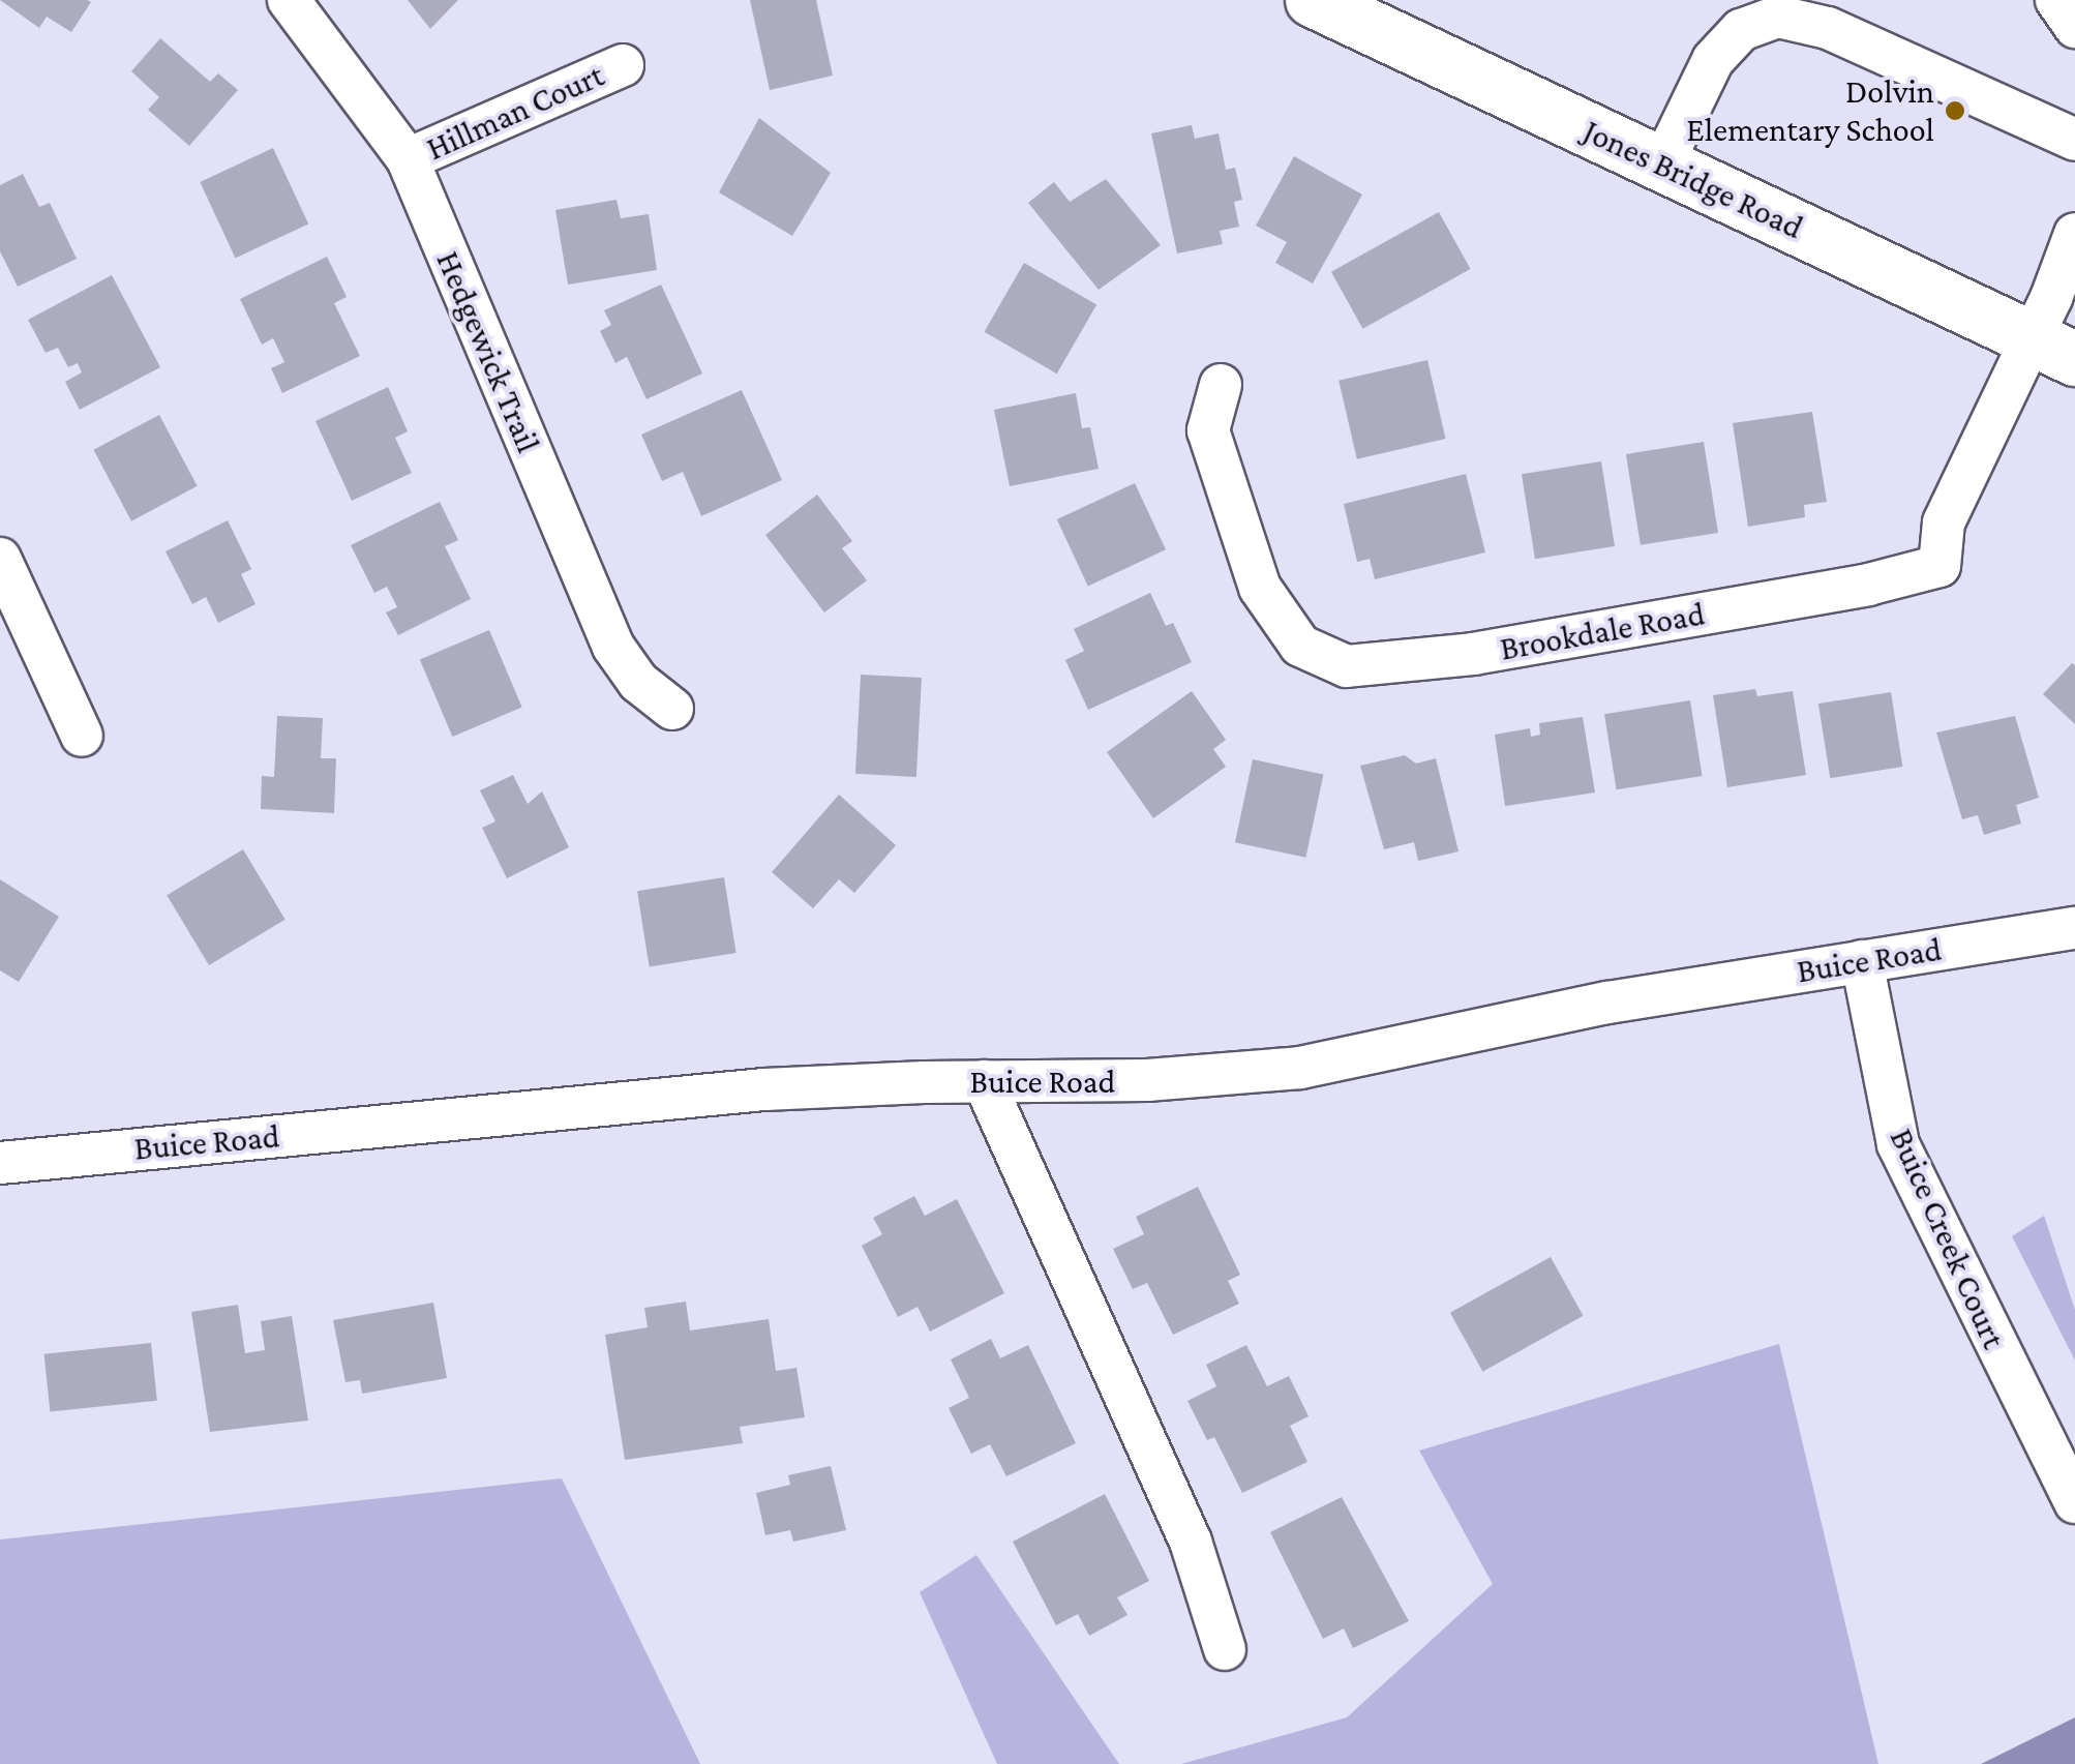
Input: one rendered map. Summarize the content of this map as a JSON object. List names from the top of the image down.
{
  "streets": {
    "main road": ["Jones Bridge Road"],
    "street": [
      "Hillman Court",
      "Hedgewick Trail",
      "Brookdale Road",
      "Buice Road",
      "Buice Creek Court"
    ]
  },
  "crossings": [
    ["Hillman Court", "Hedgewick Trail"],
    ["Jones Bridge Road", "Brookdale Road"],
    ["Buice Road", "Buice Creek Court"]
  ],
  "places": ["Dolvin Elementary School"]
}
